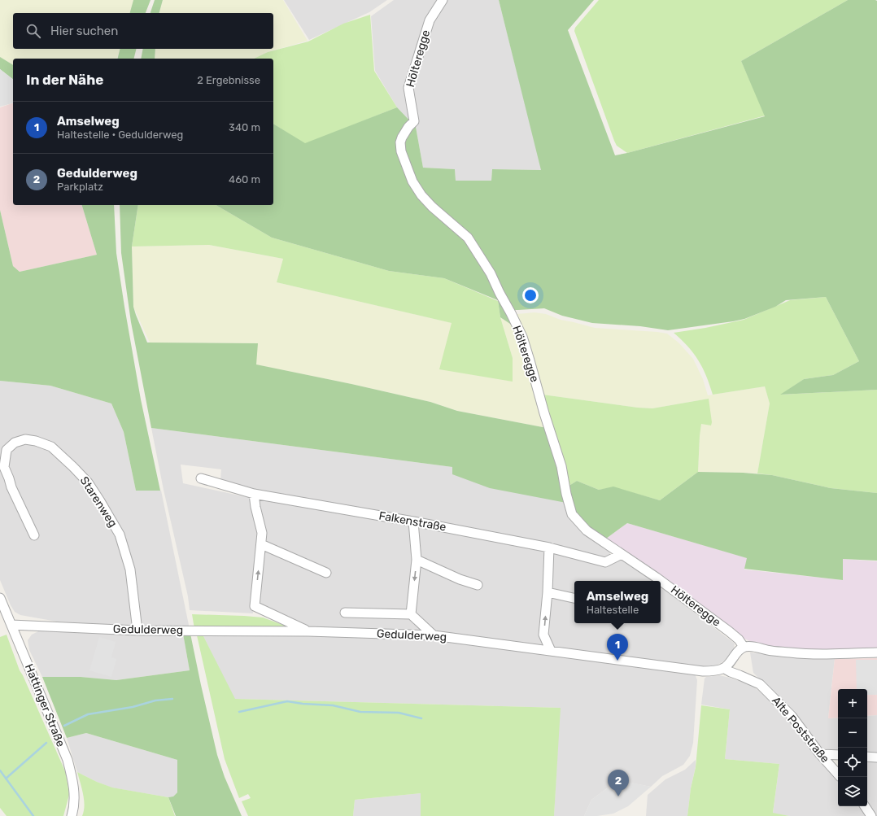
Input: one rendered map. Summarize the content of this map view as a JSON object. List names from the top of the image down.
{
  "streets": {
    "street": [
      "Hölteregge",
      "Starenweg",
      "Falkenstraße",
      "Gedulderweg",
      "Hattinger Straße",
      "Alte Poststraße"
    ]
  },
  "crossings": [
    ["Hölteregge", "Falkenstraße"],
    ["Starenweg", "Gedulderweg"],
    ["Gedulderweg", "Hattinger Straße"],
    ["Gedulderweg", "Alte Poststraße"]
  ],
  "page": {
    "search": "Hier suchen",
    "heading": ["In der Nähe", "2 Ergebnisse"],
    "list": [
      {
        "mark": "1",
        "name": "Amselweg",
        "note": "Haltestelle · Gedulderweg",
        "value": "340 m"
      },
      {
        "mark": "2",
        "name": "Gedulderweg",
        "note": "Parkplatz",
        "value": "460 m"
      }
    ],
    "popup": ["Amselweg", "Haltestelle"],
    "pins": ["1", "2"],
    "map_buttons": ["+", "−"]
  }
}
